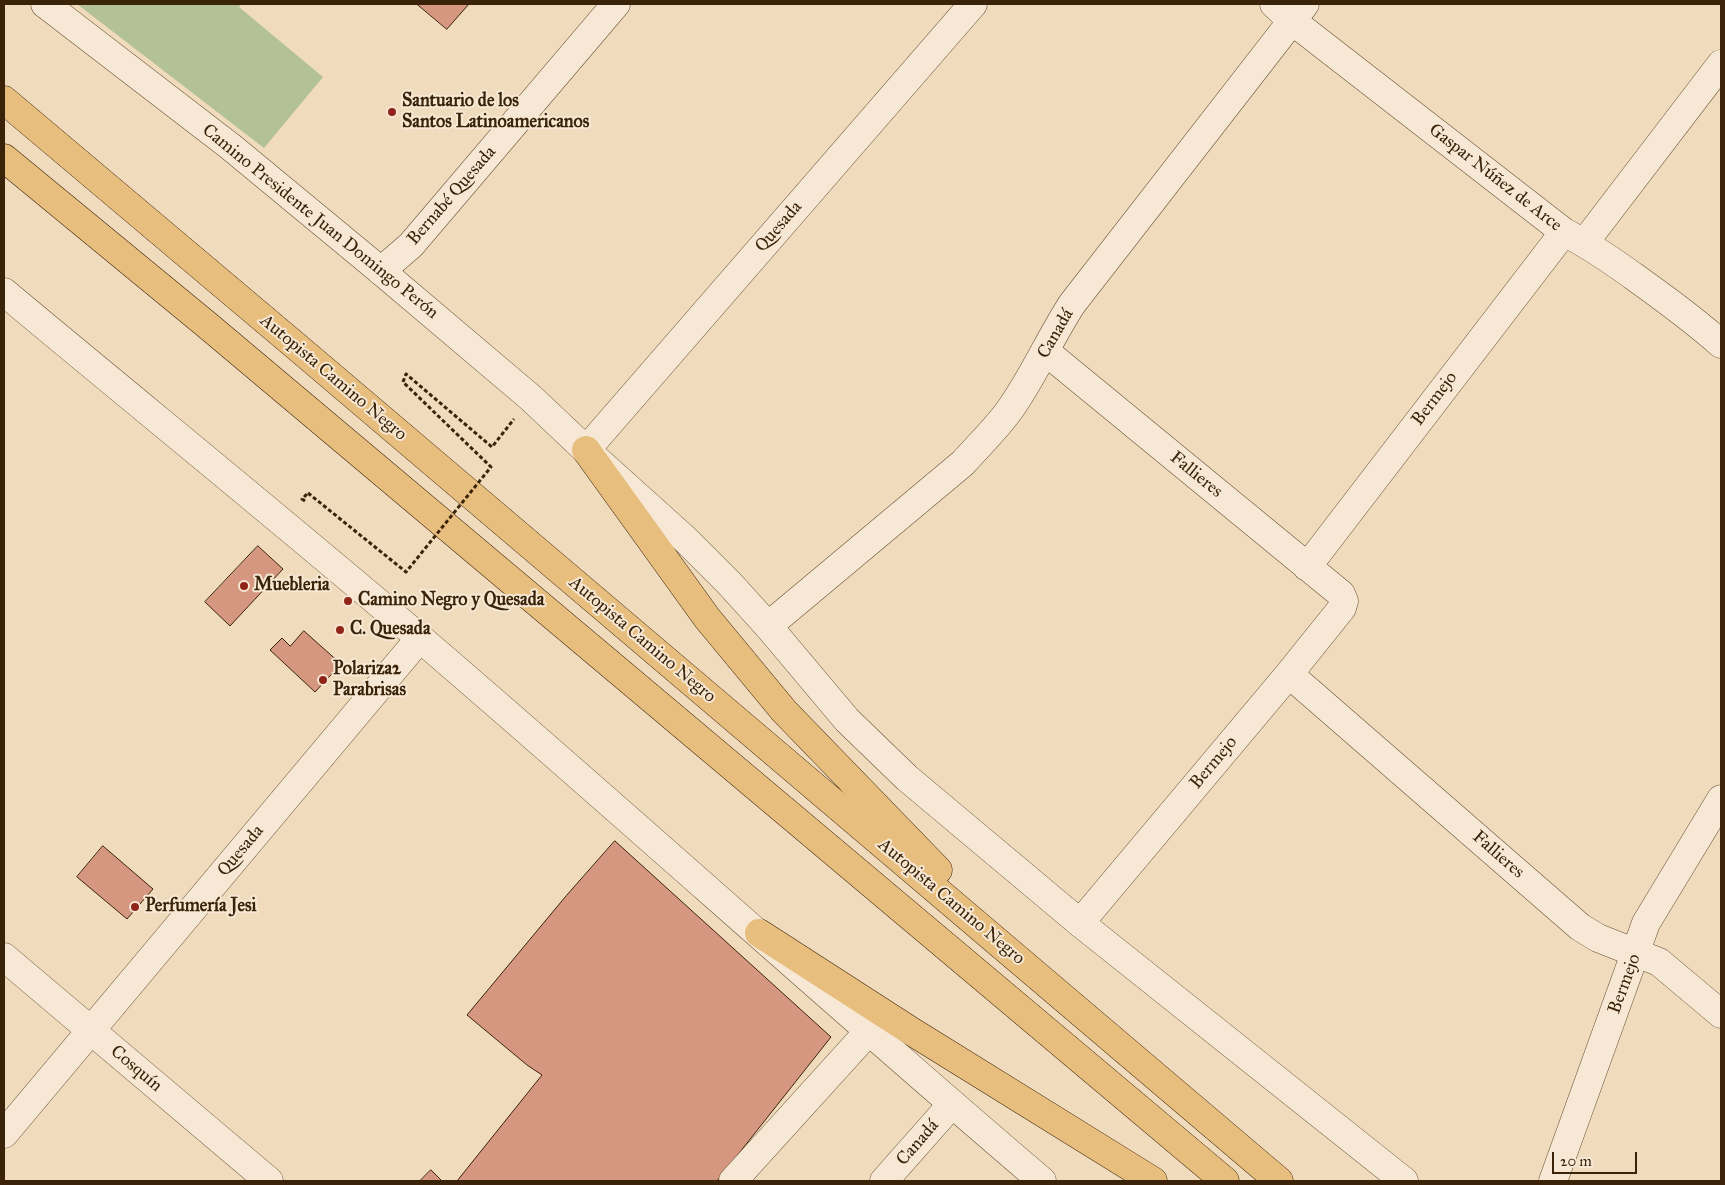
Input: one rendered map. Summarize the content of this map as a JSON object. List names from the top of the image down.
{
  "streets": {
    "highway": ["Autopista Camino Negro"],
    "street": [
      "Gaspar Núñez de Arce",
      "Bernabé Quesada",
      "Camino Presidente Juan Domingo Perón",
      "Quesada",
      "Canadá",
      "Bermejo",
      "Fallieres",
      "Cosquín"
    ]
  },
  "crossings": [
    ["Gaspar Núñez de Arce", "Canadá"],
    ["Gaspar Núñez de Arce", "Bermejo"],
    ["Bernabé Quesada", "Camino Presidente Juan Domingo Perón"],
    ["Camino Presidente Juan Domingo Perón", "Quesada"],
    ["Camino Presidente Juan Domingo Perón", "Canadá"],
    ["Camino Presidente Juan Domingo Perón", "Bermejo"],
    ["Quesada", "Cosquín"],
    ["Canadá", "Fallieres"],
    ["Bermejo", "Fallieres"]
  ],
  "places": [
    "Santuario de los Santos Latinoamericanos",
    "Muebleria",
    "Camino Negro y Quesada",
    "C. Quesada",
    "Polariza2 Parabrisas",
    "Perfumería Jesi"
  ],
  "scale_bar": "20 m"
}
